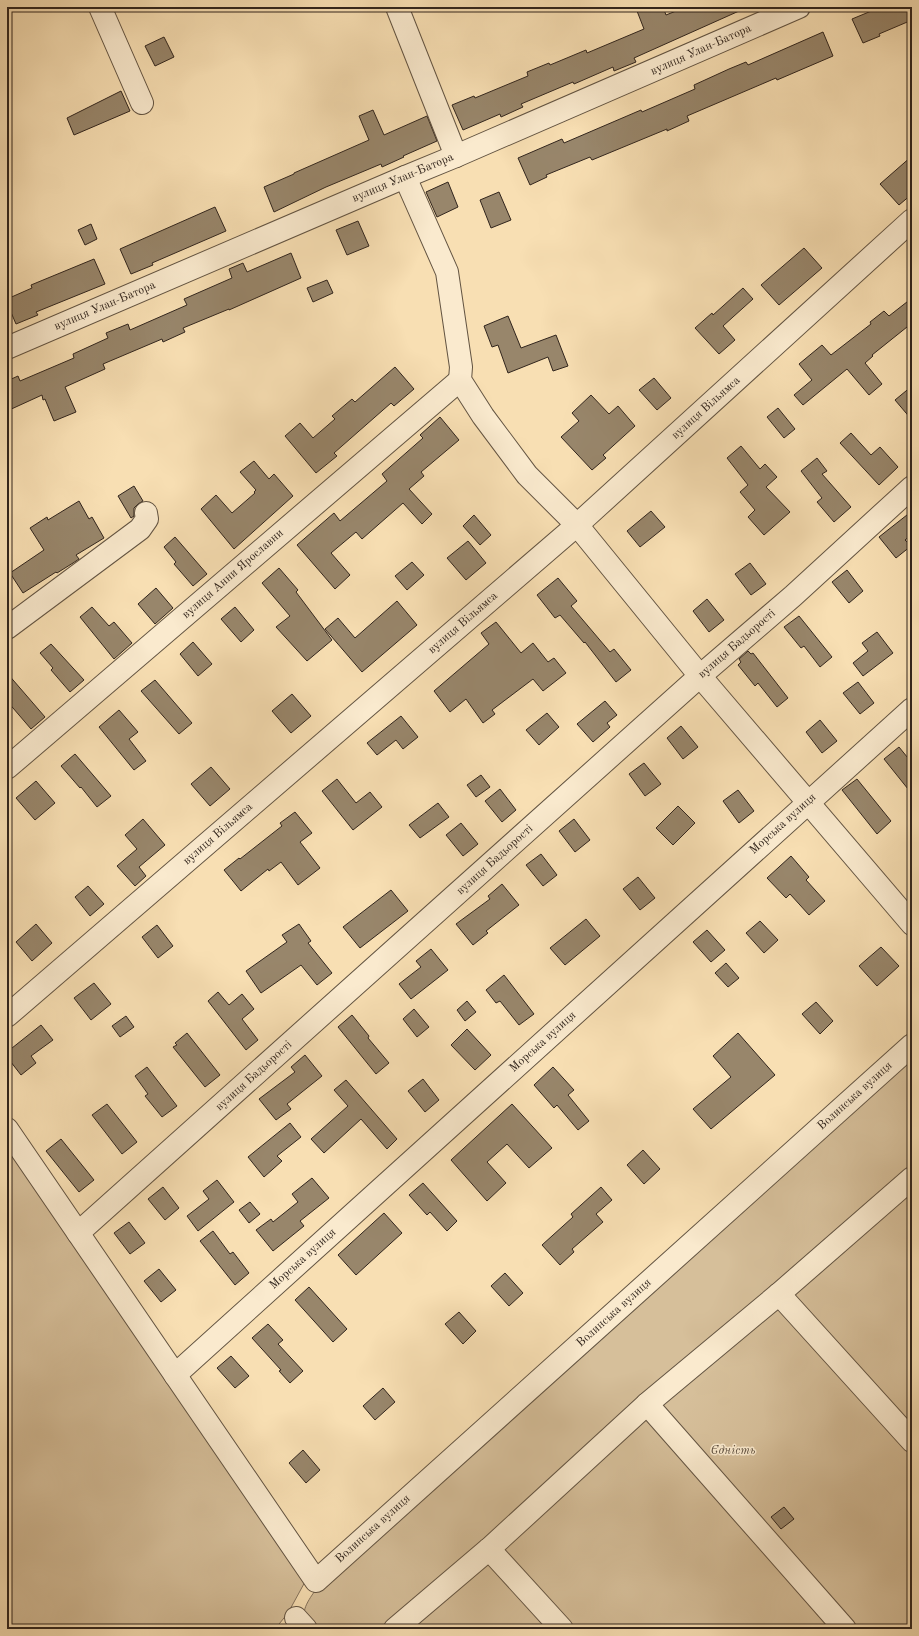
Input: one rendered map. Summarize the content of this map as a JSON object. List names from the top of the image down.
{
  "streets": {
    "street": [
      "вулиця Улан-Батора",
      "вулиця Вільямса",
      "вулиця Анни Ярославни",
      "вулиця Бадьорості",
      "Морська вулиця",
      "Волинська вулиця"
    ]
  },
  "crossings": [
    ["Морська вулиця", "Волинська вулиця"]
  ],
  "parks": ["Єдність"]
}
